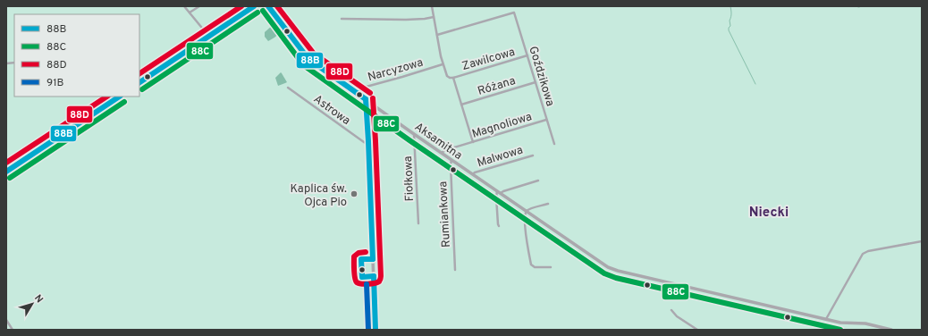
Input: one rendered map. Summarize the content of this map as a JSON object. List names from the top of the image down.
{
  "streets": {
    "street": [
      "Zawilcowa",
      "Narcyzowa",
      "Goździkowa",
      "Różana",
      "Astrowa",
      "Magnoliowa",
      "Aksamitna",
      "Malwowa",
      "Fiołkowa",
      "Rumiankowa"
    ]
  },
  "crossings": [
    ["Zawilcowa", "Goździkowa"],
    ["Narcyzowa", "Aksamitna"],
    ["Goździkowa", "Różana"],
    ["Goździkowa", "Magnoliowa"],
    ["Magnoliowa", "Aksamitna"],
    ["Aksamitna", "Malwowa"],
    ["Aksamitna", "Fiołkowa"],
    ["Aksamitna", "Rumiankowa"]
  ],
  "districts": ["Niecki"],
  "places": ["Kaplica św. Ojca Pio"],
  "lines": [
    "transit line 88B",
    "transit line 88D",
    "transit line 88C",
    "transit line 91B"
  ],
  "legend": [
    "88B",
    "88C",
    "88D",
    "91B"
  ],
  "north": "top right"
}
